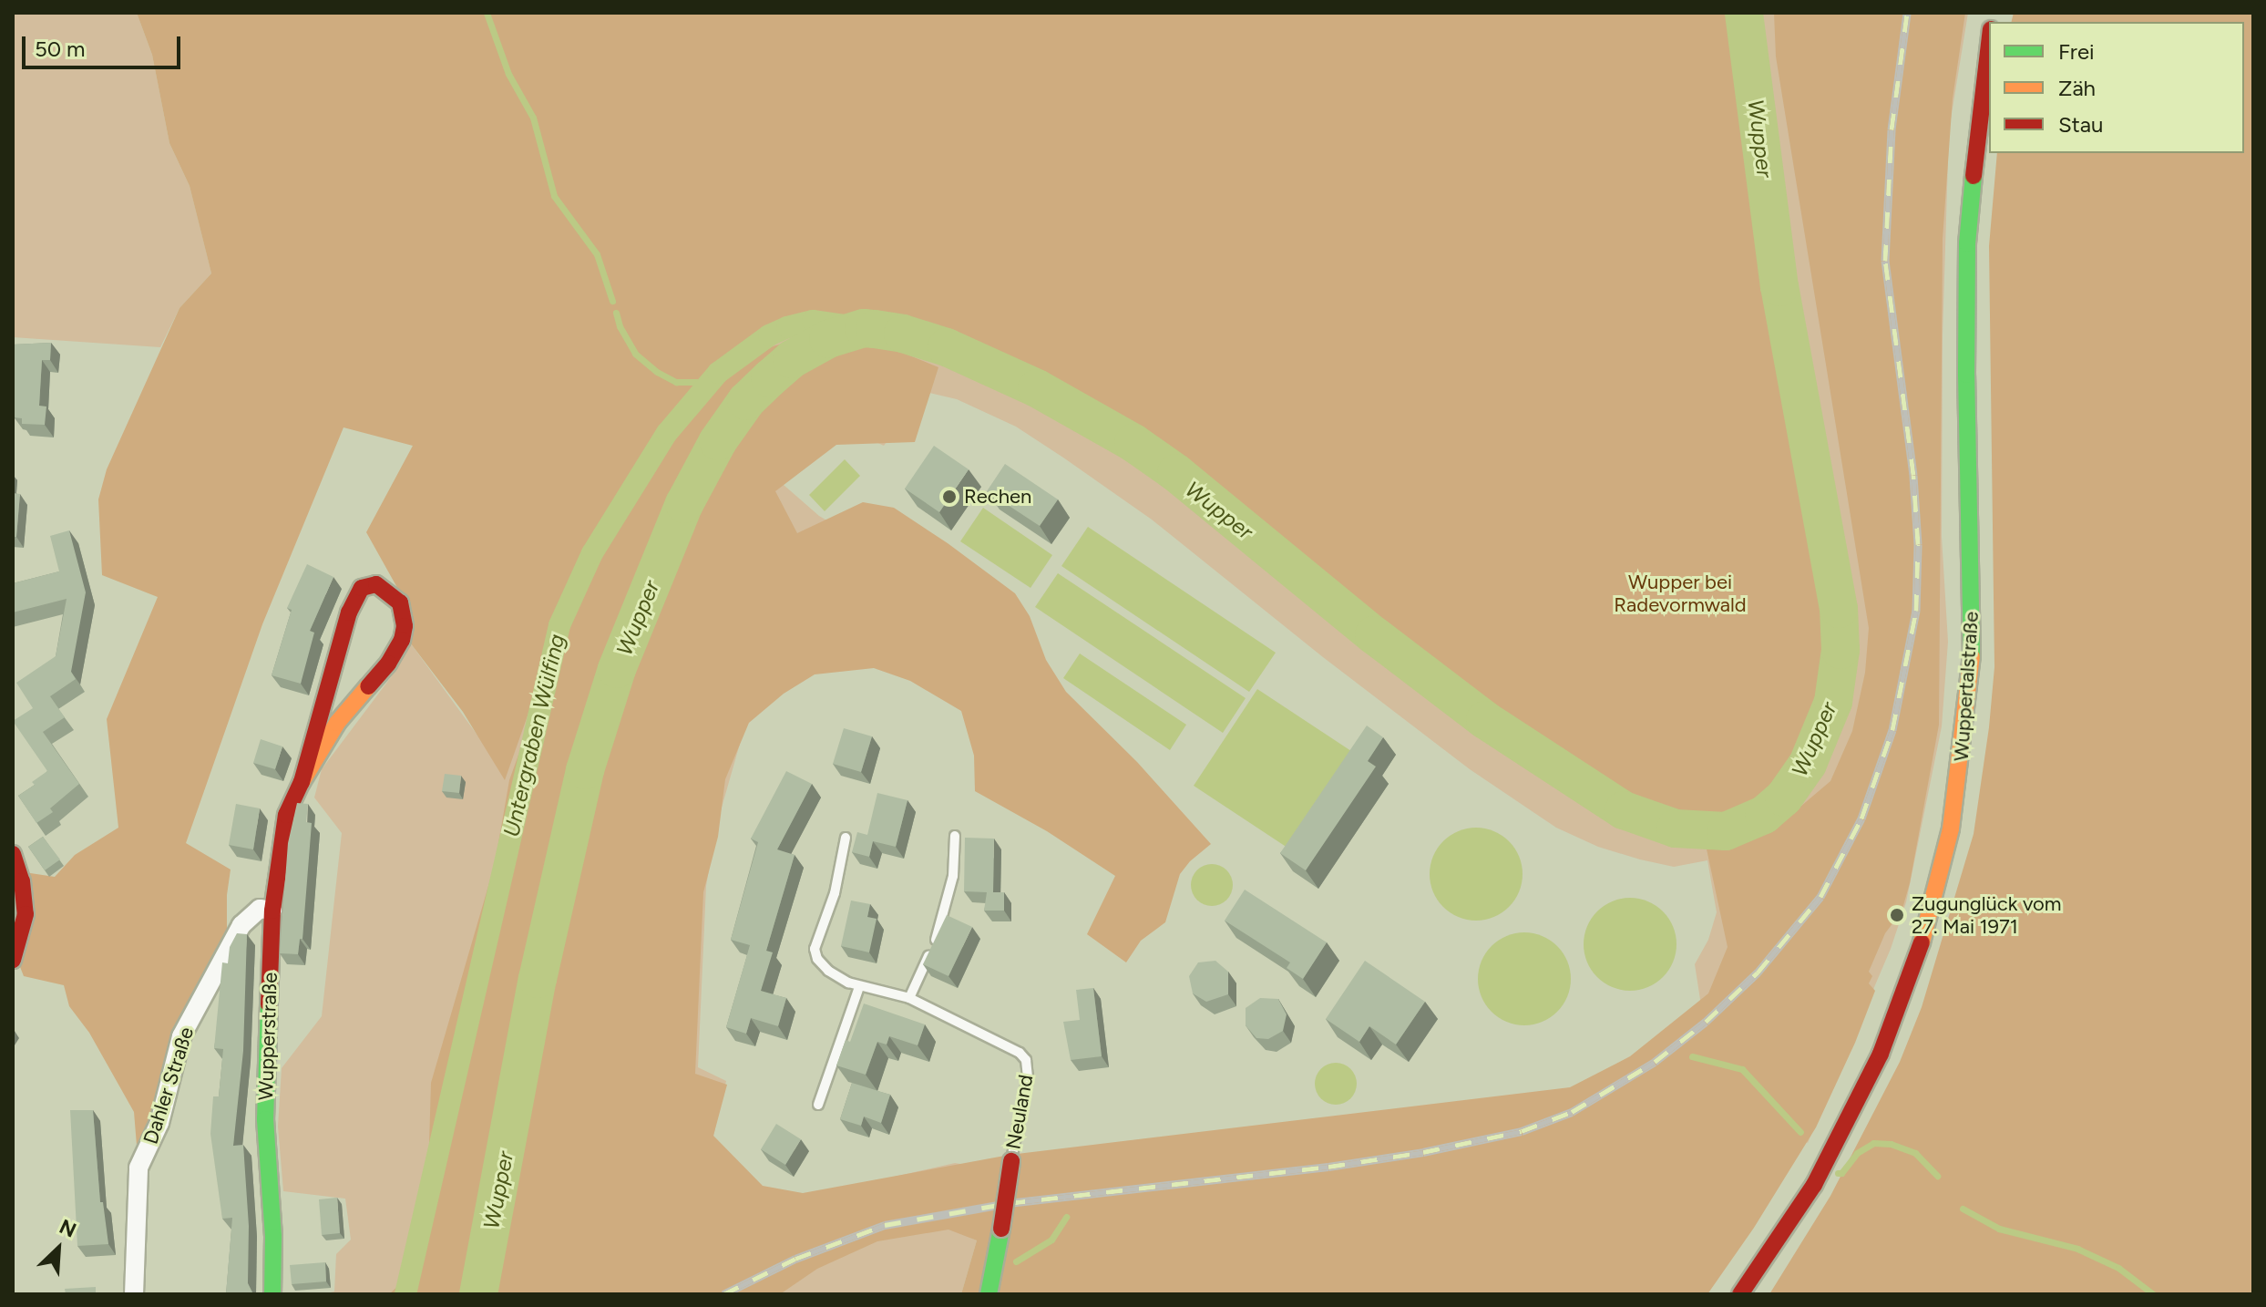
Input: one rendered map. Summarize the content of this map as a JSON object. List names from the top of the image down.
{
  "streets": {
    "main road": ["Wuppertalstraße", "Wupperstraße", "Neuland"],
    "street": ["Dahler Straße"]
  },
  "crossings": [
    ["Wupperstraße", "Dahler Straße"]
  ],
  "water": ["Wupper", "Untergraben Wülfing"],
  "parks": ["Wupper bei Radevormwald"],
  "places": ["Rechen", "Zugunglück vom 27. Mai 1971"],
  "legend": ["Frei", "Zäh", "Stau"],
  "scale_bar": "50 m",
  "north": "top right"
}
